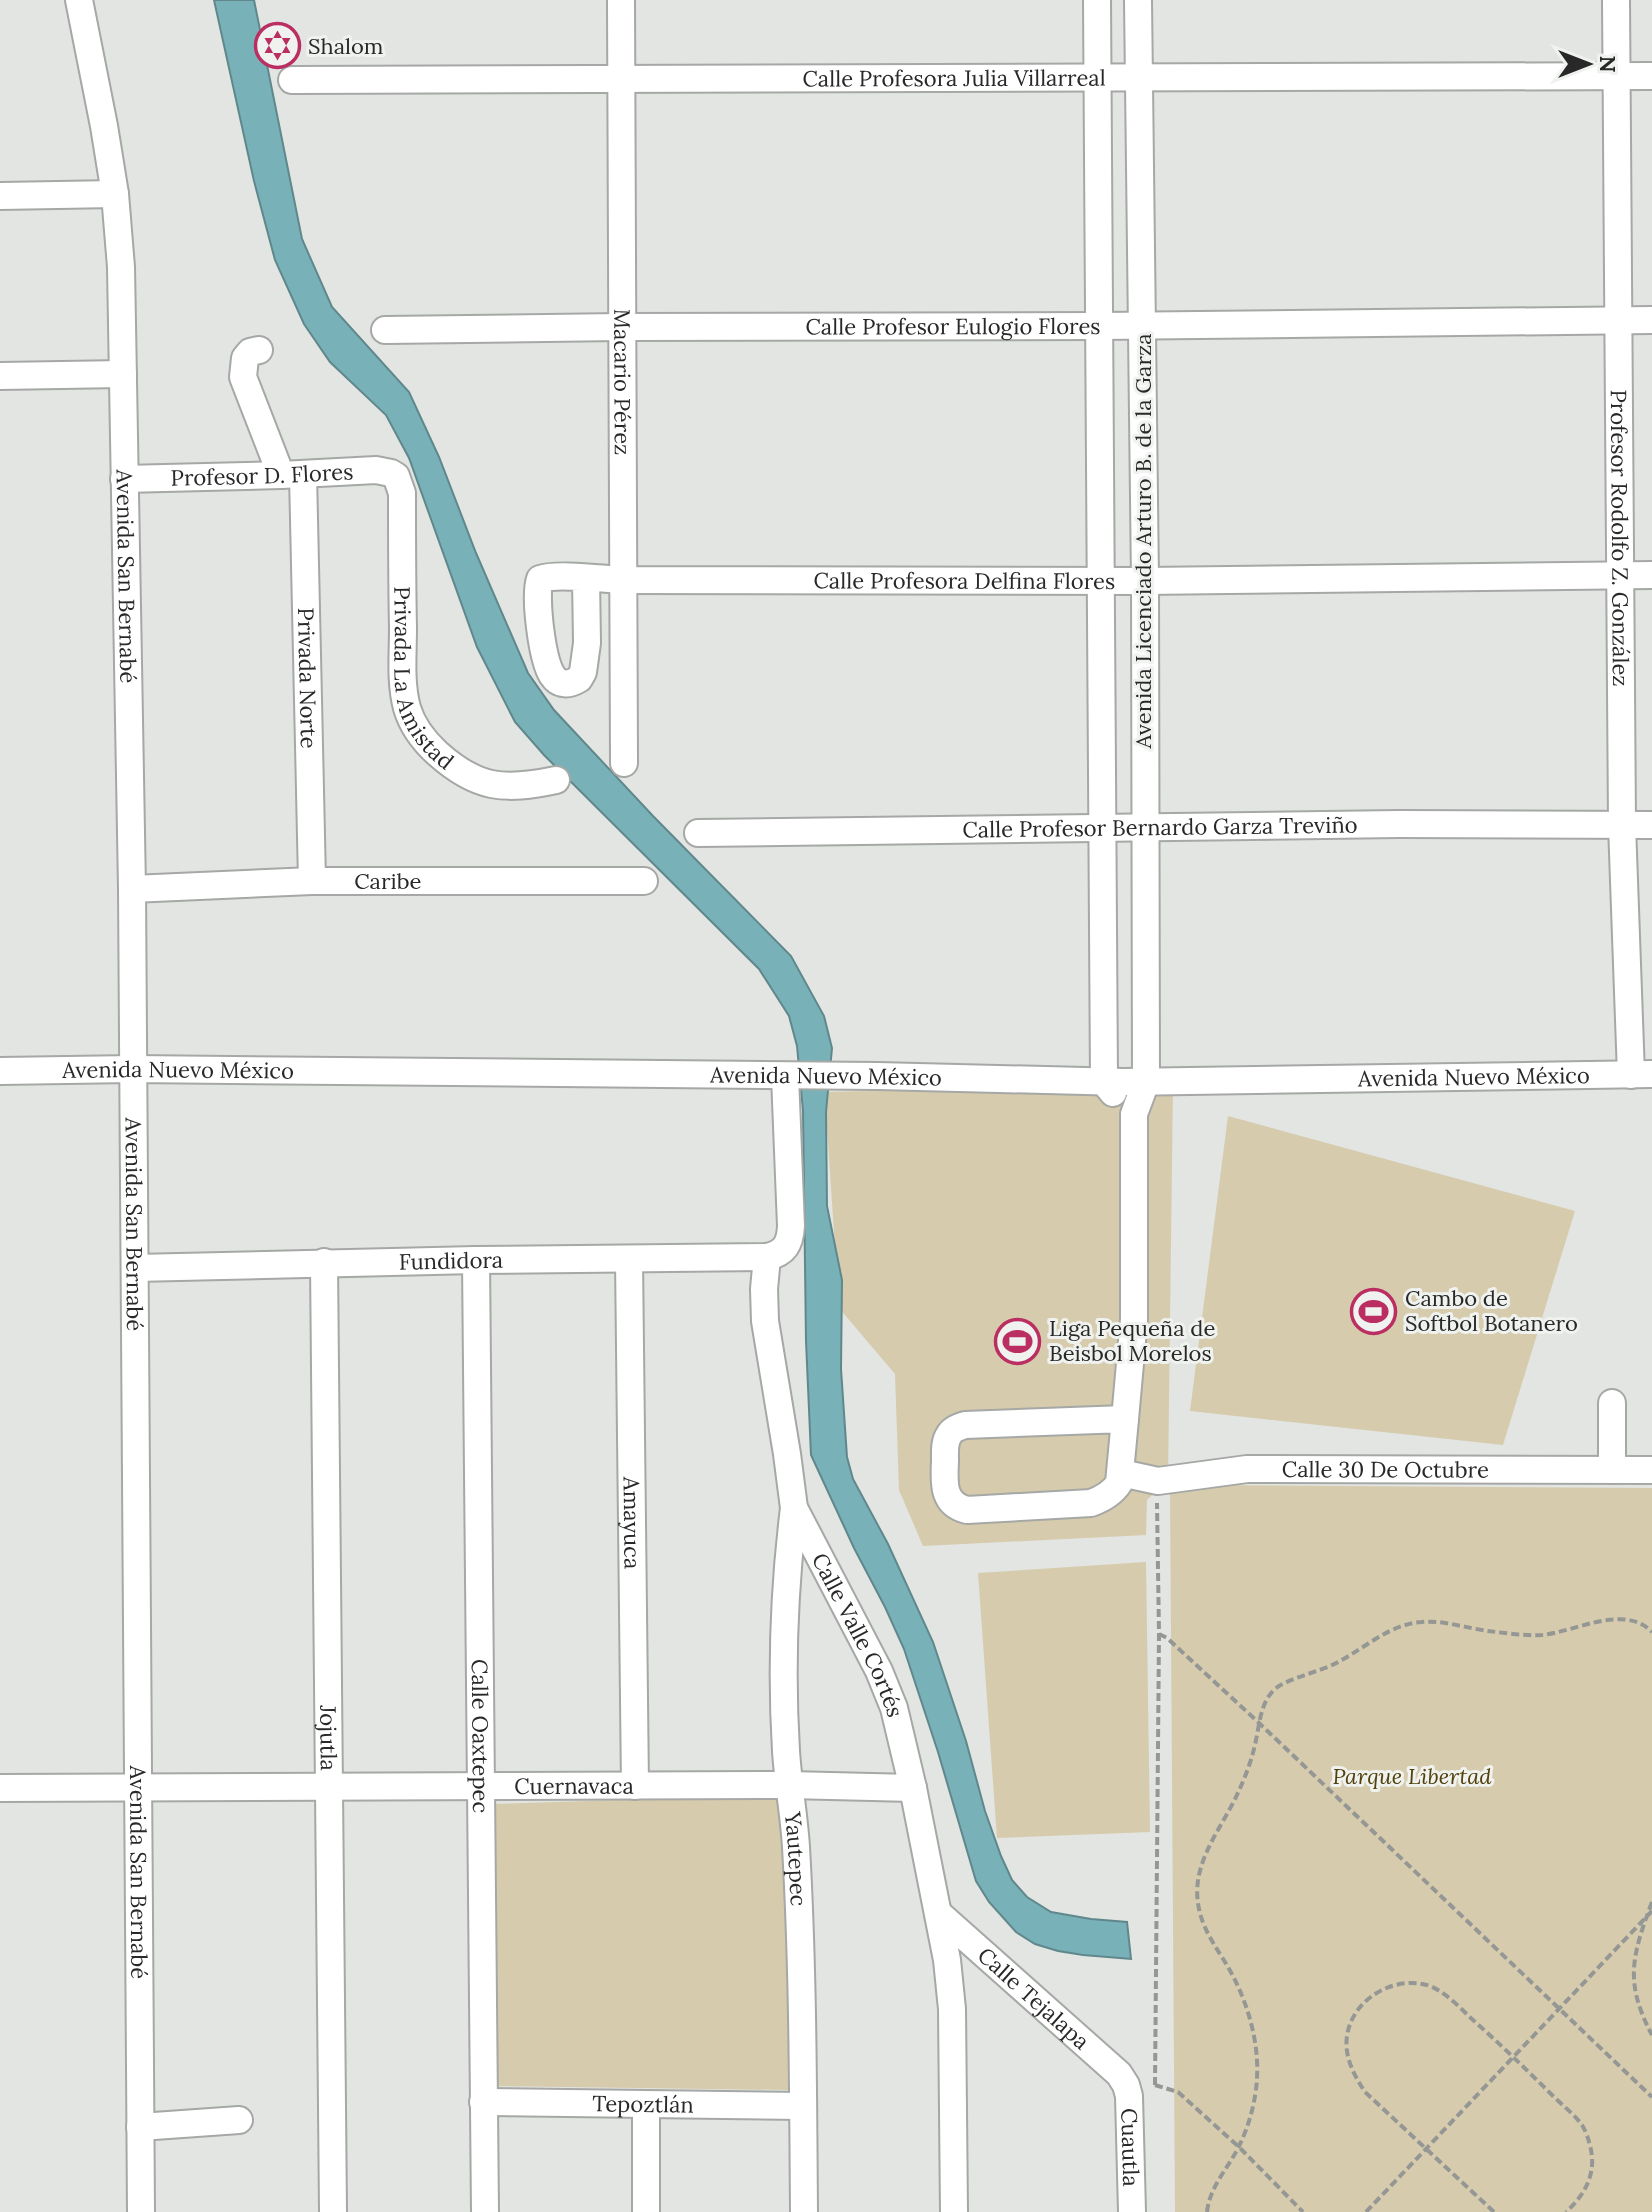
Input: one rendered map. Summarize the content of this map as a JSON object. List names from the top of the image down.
{
  "streets": {
    "street": [
      "Calle Profesora Julia Villarreal",
      "Calle Profesor Eulogio Flores",
      "Macario Pérez",
      "Profesor D. Flores",
      "Profesor Rodolfo Z. González",
      "Avenida Licenciado Arturo B. de la Garza",
      "Avenida San Bernabé",
      "Calle Profesora Delfina Flores",
      "Privada La Amistad",
      "Privada Norte",
      "Calle Profesor Bernardo Garza Treviño",
      "Caribe",
      "Avenida Nuevo México",
      "Fundidora",
      "Calle 30 De Octubre",
      "Amayuca",
      "Calle Valle Cortés",
      "Calle Oaxtepec",
      "Jojutla",
      "Cuernavaca",
      "Yautepec",
      "Calle Tejalapa",
      "Tepoztlán",
      "Cuautla"
    ]
  },
  "crossings": [
    ["Calle Profesora Julia Villarreal", "Macario Pérez"],
    ["Calle Profesora Julia Villarreal", "Profesor Rodolfo Z. González"],
    ["Calle Profesora Julia Villarreal", "Avenida Licenciado Arturo B. de la Garza"],
    ["Calle Profesor Eulogio Flores", "Macario Pérez"],
    ["Calle Profesor Eulogio Flores", "Profesor Rodolfo Z. González"],
    ["Calle Profesor Eulogio Flores", "Avenida Licenciado Arturo B. de la Garza"],
    ["Macario Pérez", "Calle Profesora Delfina Flores"],
    ["Profesor D. Flores", "Avenida San Bernabé"],
    ["Profesor D. Flores", "Privada La Amistad"],
    ["Profesor D. Flores", "Privada Norte"],
    ["Profesor Rodolfo Z. González", "Calle Profesora Delfina Flores"],
    ["Profesor Rodolfo Z. González", "Calle Profesor Bernardo Garza Treviño"],
    ["Profesor Rodolfo Z. González", "Avenida Nuevo México"],
    ["Avenida Licenciado Arturo B. de la Garza", "Calle Profesora Delfina Flores"],
    ["Avenida Licenciado Arturo B. de la Garza", "Calle Profesor Bernardo Garza Treviño"],
    ["Avenida Licenciado Arturo B. de la Garza", "Avenida Nuevo México"],
    ["Avenida San Bernabé", "Caribe"],
    ["Avenida San Bernabé", "Avenida Nuevo México"],
    ["Avenida San Bernabé", "Fundidora"],
    ["Avenida San Bernabé", "Cuernavaca"],
    ["Privada Norte", "Caribe"],
    ["Fundidora", "Amayuca"],
    ["Fundidora", "Calle Valle Cortés"],
    ["Fundidora", "Calle Oaxtepec"],
    ["Fundidora", "Jojutla"],
    ["Amayuca", "Cuernavaca"],
    ["Calle Valle Cortés", "Cuernavaca"],
    ["Calle Valle Cortés", "Yautepec"],
    ["Calle Valle Cortés", "Calle Tejalapa"],
    ["Calle Oaxtepec", "Cuernavaca"],
    ["Calle Oaxtepec", "Tepoztlán"],
    ["Jojutla", "Cuernavaca"],
    ["Cuernavaca", "Yautepec"],
    ["Yautepec", "Tepoztlán"],
    ["Calle Tejalapa", "Cuautla"]
  ],
  "parks": ["Parque Libertad"],
  "places": {
    "synagogue": ["Shalom"],
    "sports": ["Cambo de Softbol Botanero", "Liga Pequeña de Beisbol Morelos"]
  },
  "north": "right"
}
